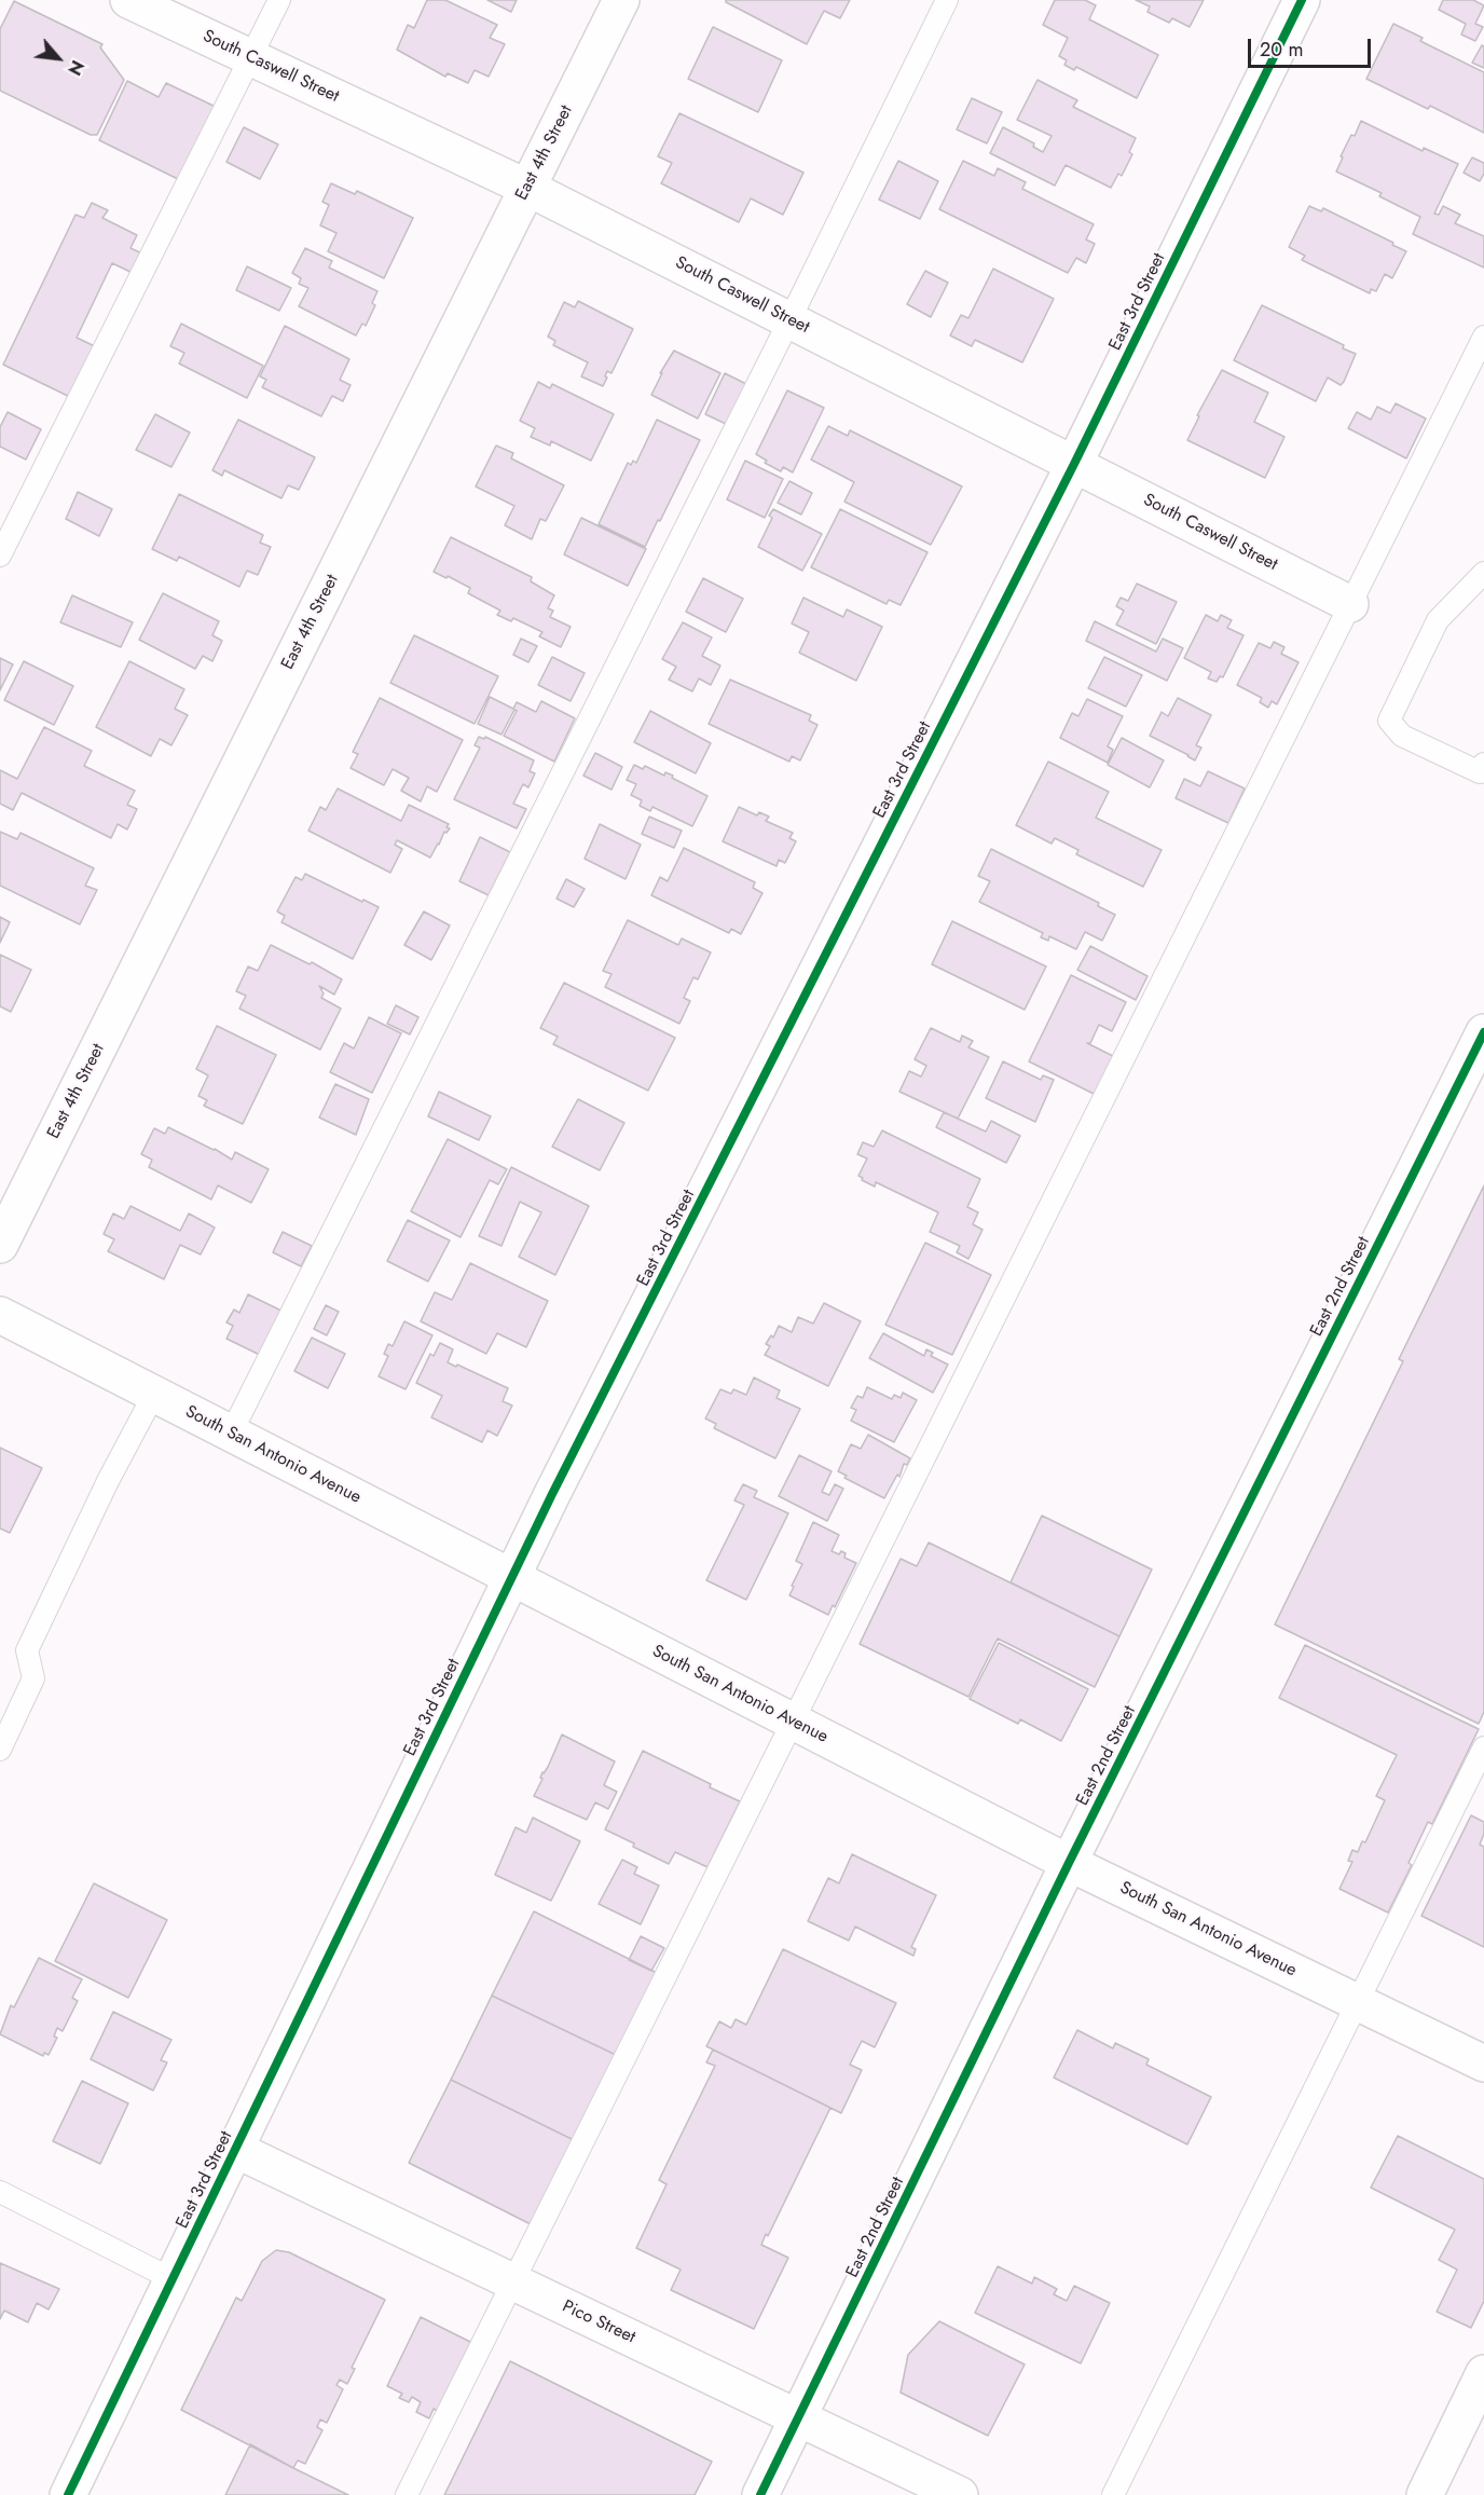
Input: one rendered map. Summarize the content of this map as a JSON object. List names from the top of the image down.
{
  "streets": {
    "street": [
      "South Caswell Street",
      "East 4th Street",
      "East 3rd Street",
      "East 2nd Street",
      "South San Antonio Avenue",
      "Pico Street"
    ]
  },
  "crossings": [
    ["South Caswell Street", "East 4th Street"],
    ["South Caswell Street", "East 3rd Street"],
    ["East 3rd Street", "South San Antonio Avenue"],
    ["East 3rd Street", "Pico Street"],
    ["East 2nd Street", "South San Antonio Avenue"],
    ["East 2nd Street", "Pico Street"]
  ],
  "scale_bar": "20 m",
  "north": "bottom right"
}
